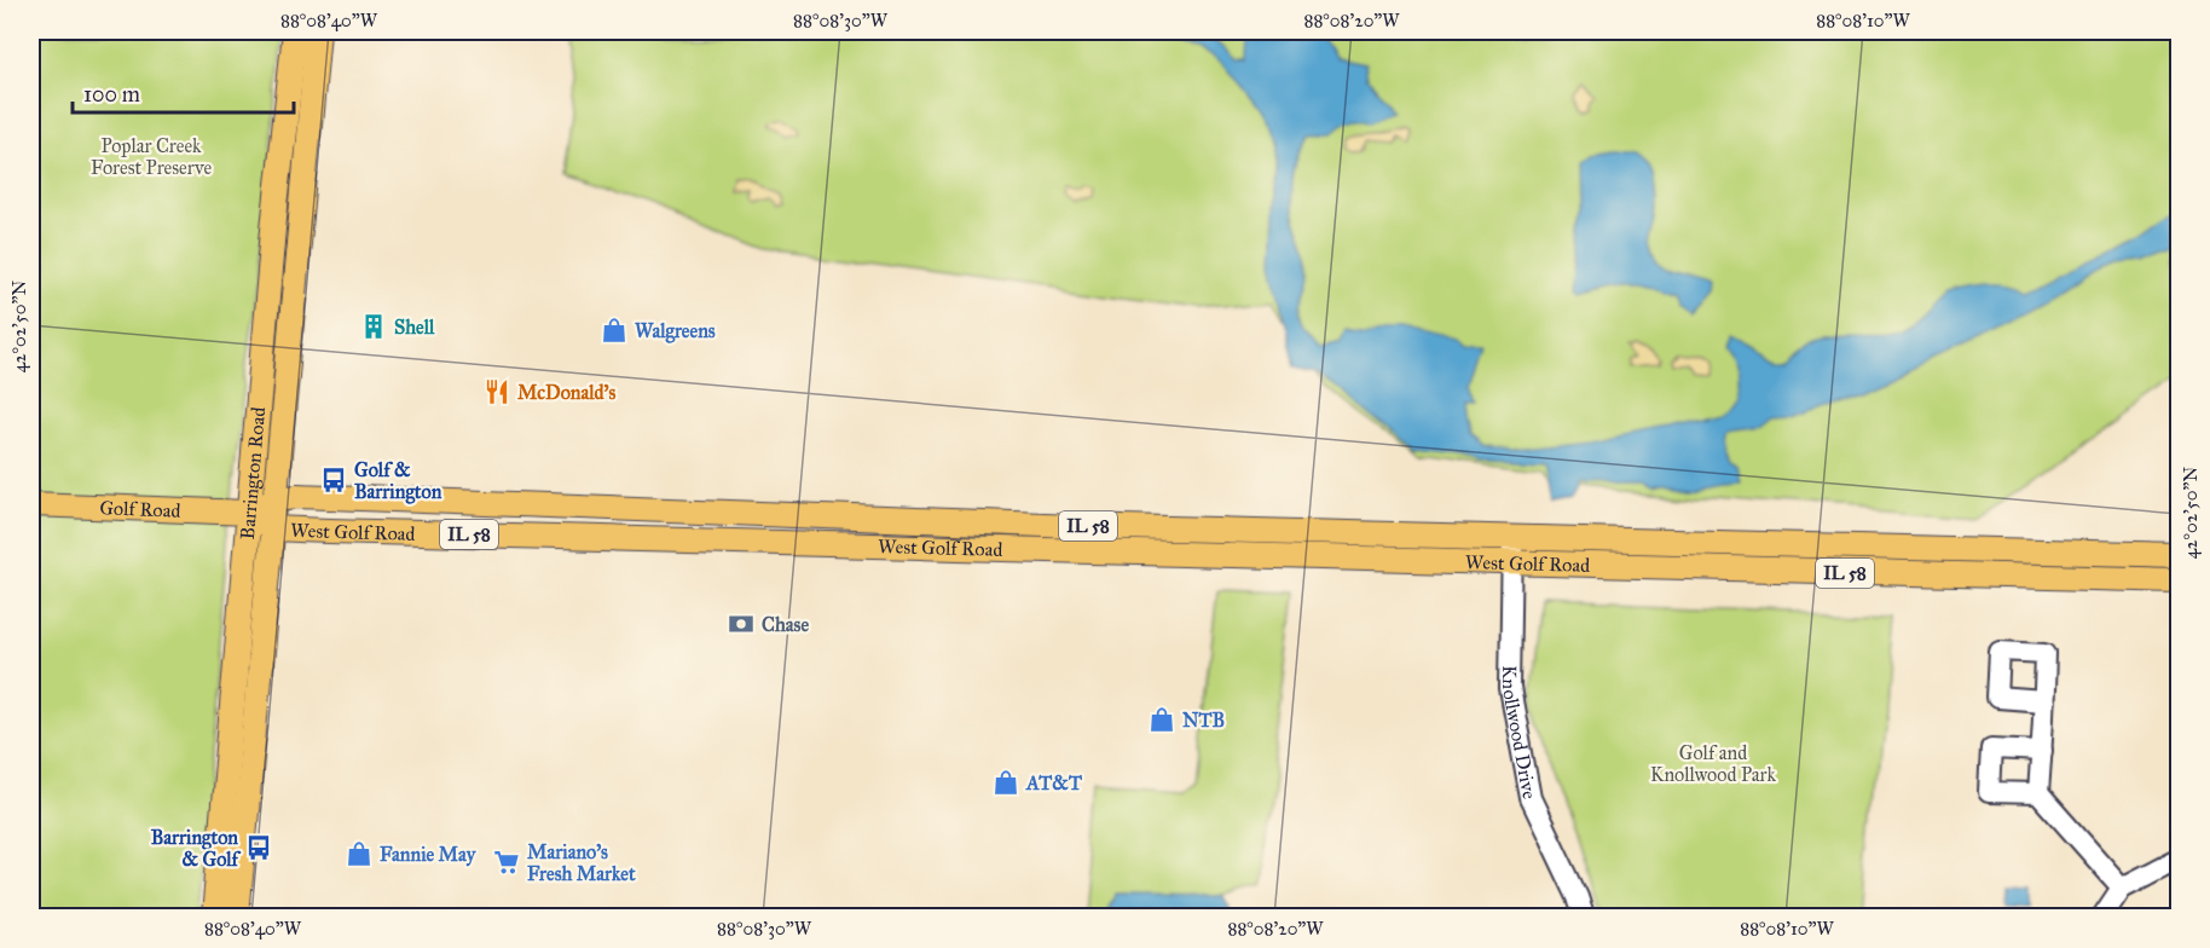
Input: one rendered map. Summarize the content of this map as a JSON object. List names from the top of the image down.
{
  "streets": {
    "main road": [
      "Barrington Road",
      "Golf Road",
      "IL 58",
      "West Golf Road"
    ],
    "street": ["Knollwood Drive"]
  },
  "crossings": [
    ["Barrington Road", "Golf Road"],
    ["Barrington Road", "West Golf Road"],
    ["Golf Road", "West Golf Road"],
    ["West Golf Road", "Knollwood Drive"]
  ],
  "parks": ["Poplar Creek Forest Preserve", "Golf and Knollwood Park"],
  "places": {
    "building": ["Shell"],
    "shop": [
      "Walgreens",
      "NTB",
      "AT&T",
      "Fannie May"
    ],
    "restaurant": ["McDonald's"],
    "bus stop": ["Golf & Barrington", "Barrington & Golf"],
    "bank": ["Chase"],
    "supermarket": ["Mariano's Fresh Market"]
  },
  "scale_bar": "100 m",
  "coordinates": [
    "88°08'40\"W",
    "88°08'30\"W",
    "88°08'20\"W",
    "88°08'10\"W",
    "42°02'50\"N"
  ]
}
